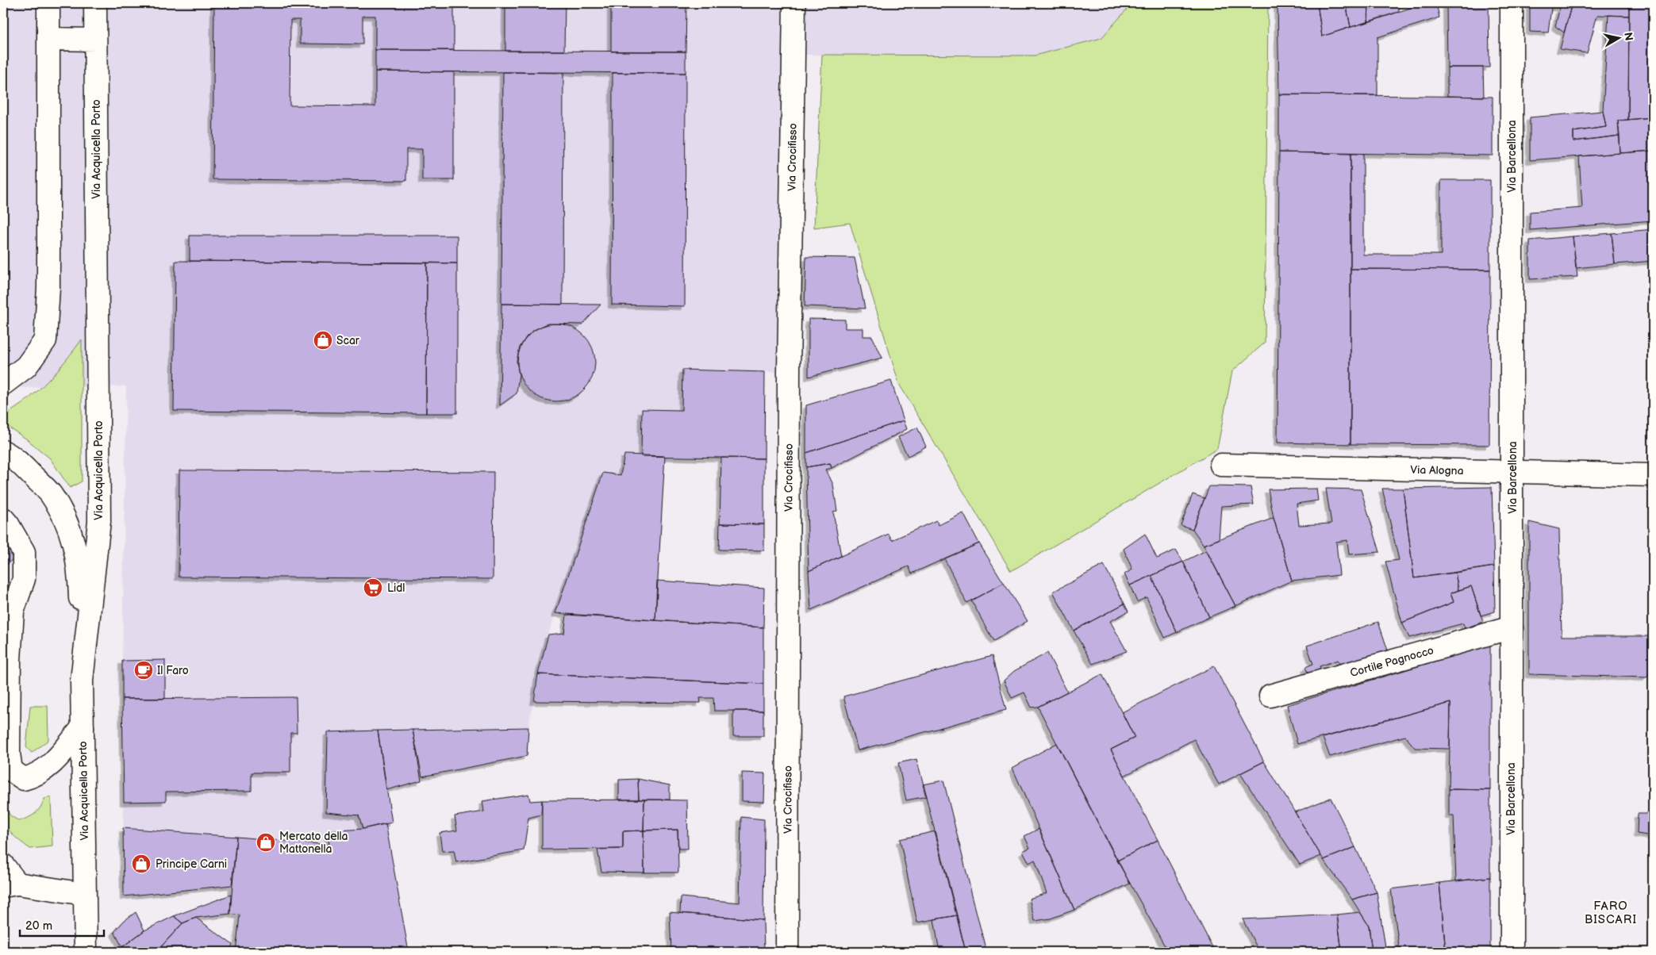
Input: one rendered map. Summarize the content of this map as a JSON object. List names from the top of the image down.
{
  "streets": {
    "street": [
      "Via Acquicella Porto",
      "Via Crocifisso",
      "Via Barcellona",
      "Via Alogna",
      "Cortile Pagnocco"
    ]
  },
  "crossings": [
    ["Via Barcellona", "Via Alogna"],
    ["Via Barcellona", "Cortile Pagnocco"]
  ],
  "districts": ["FARO BISCARI"],
  "places": {
    "shop": ["Scar", "Mercato della Mattonella", "Principe Carni"],
    "supermarket": ["Lidl"],
    "cafe": ["Il Faro"]
  },
  "scale_bar": "20 m",
  "north": "right"
}
